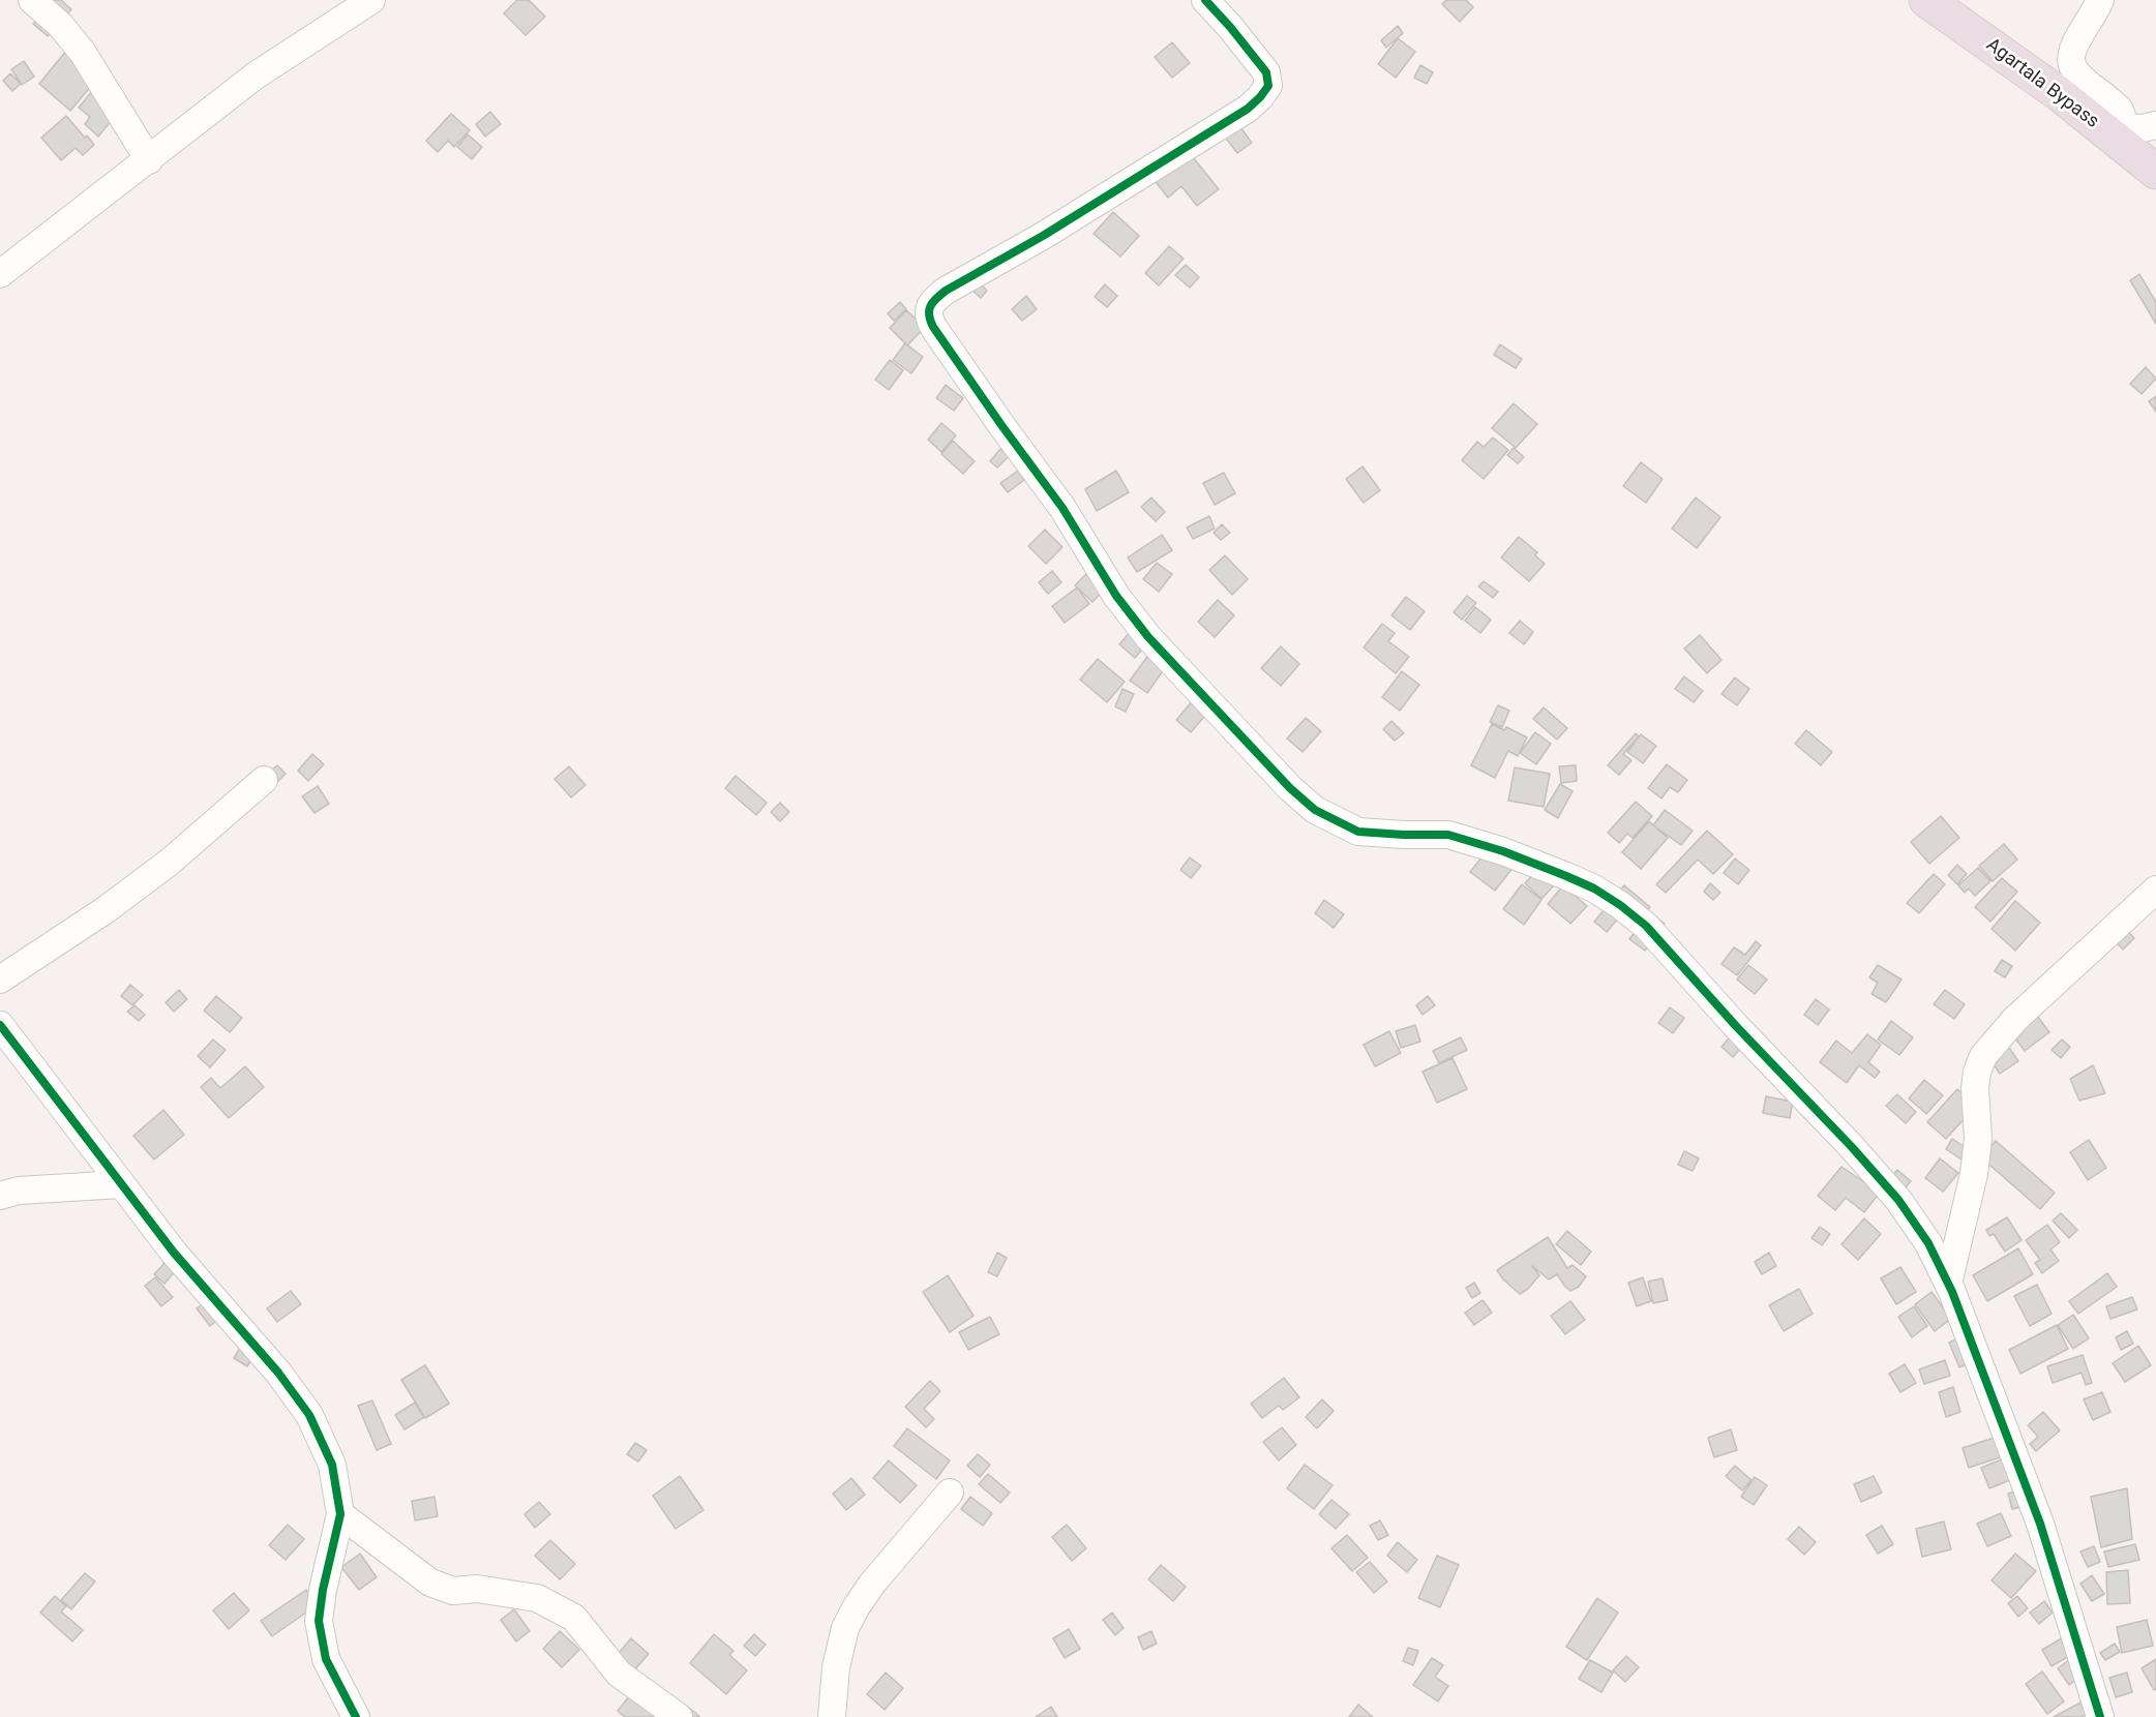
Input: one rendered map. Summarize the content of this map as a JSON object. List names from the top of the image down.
{
  "streets": {
    "highway": ["Agartala Bypass"]
  }
}
